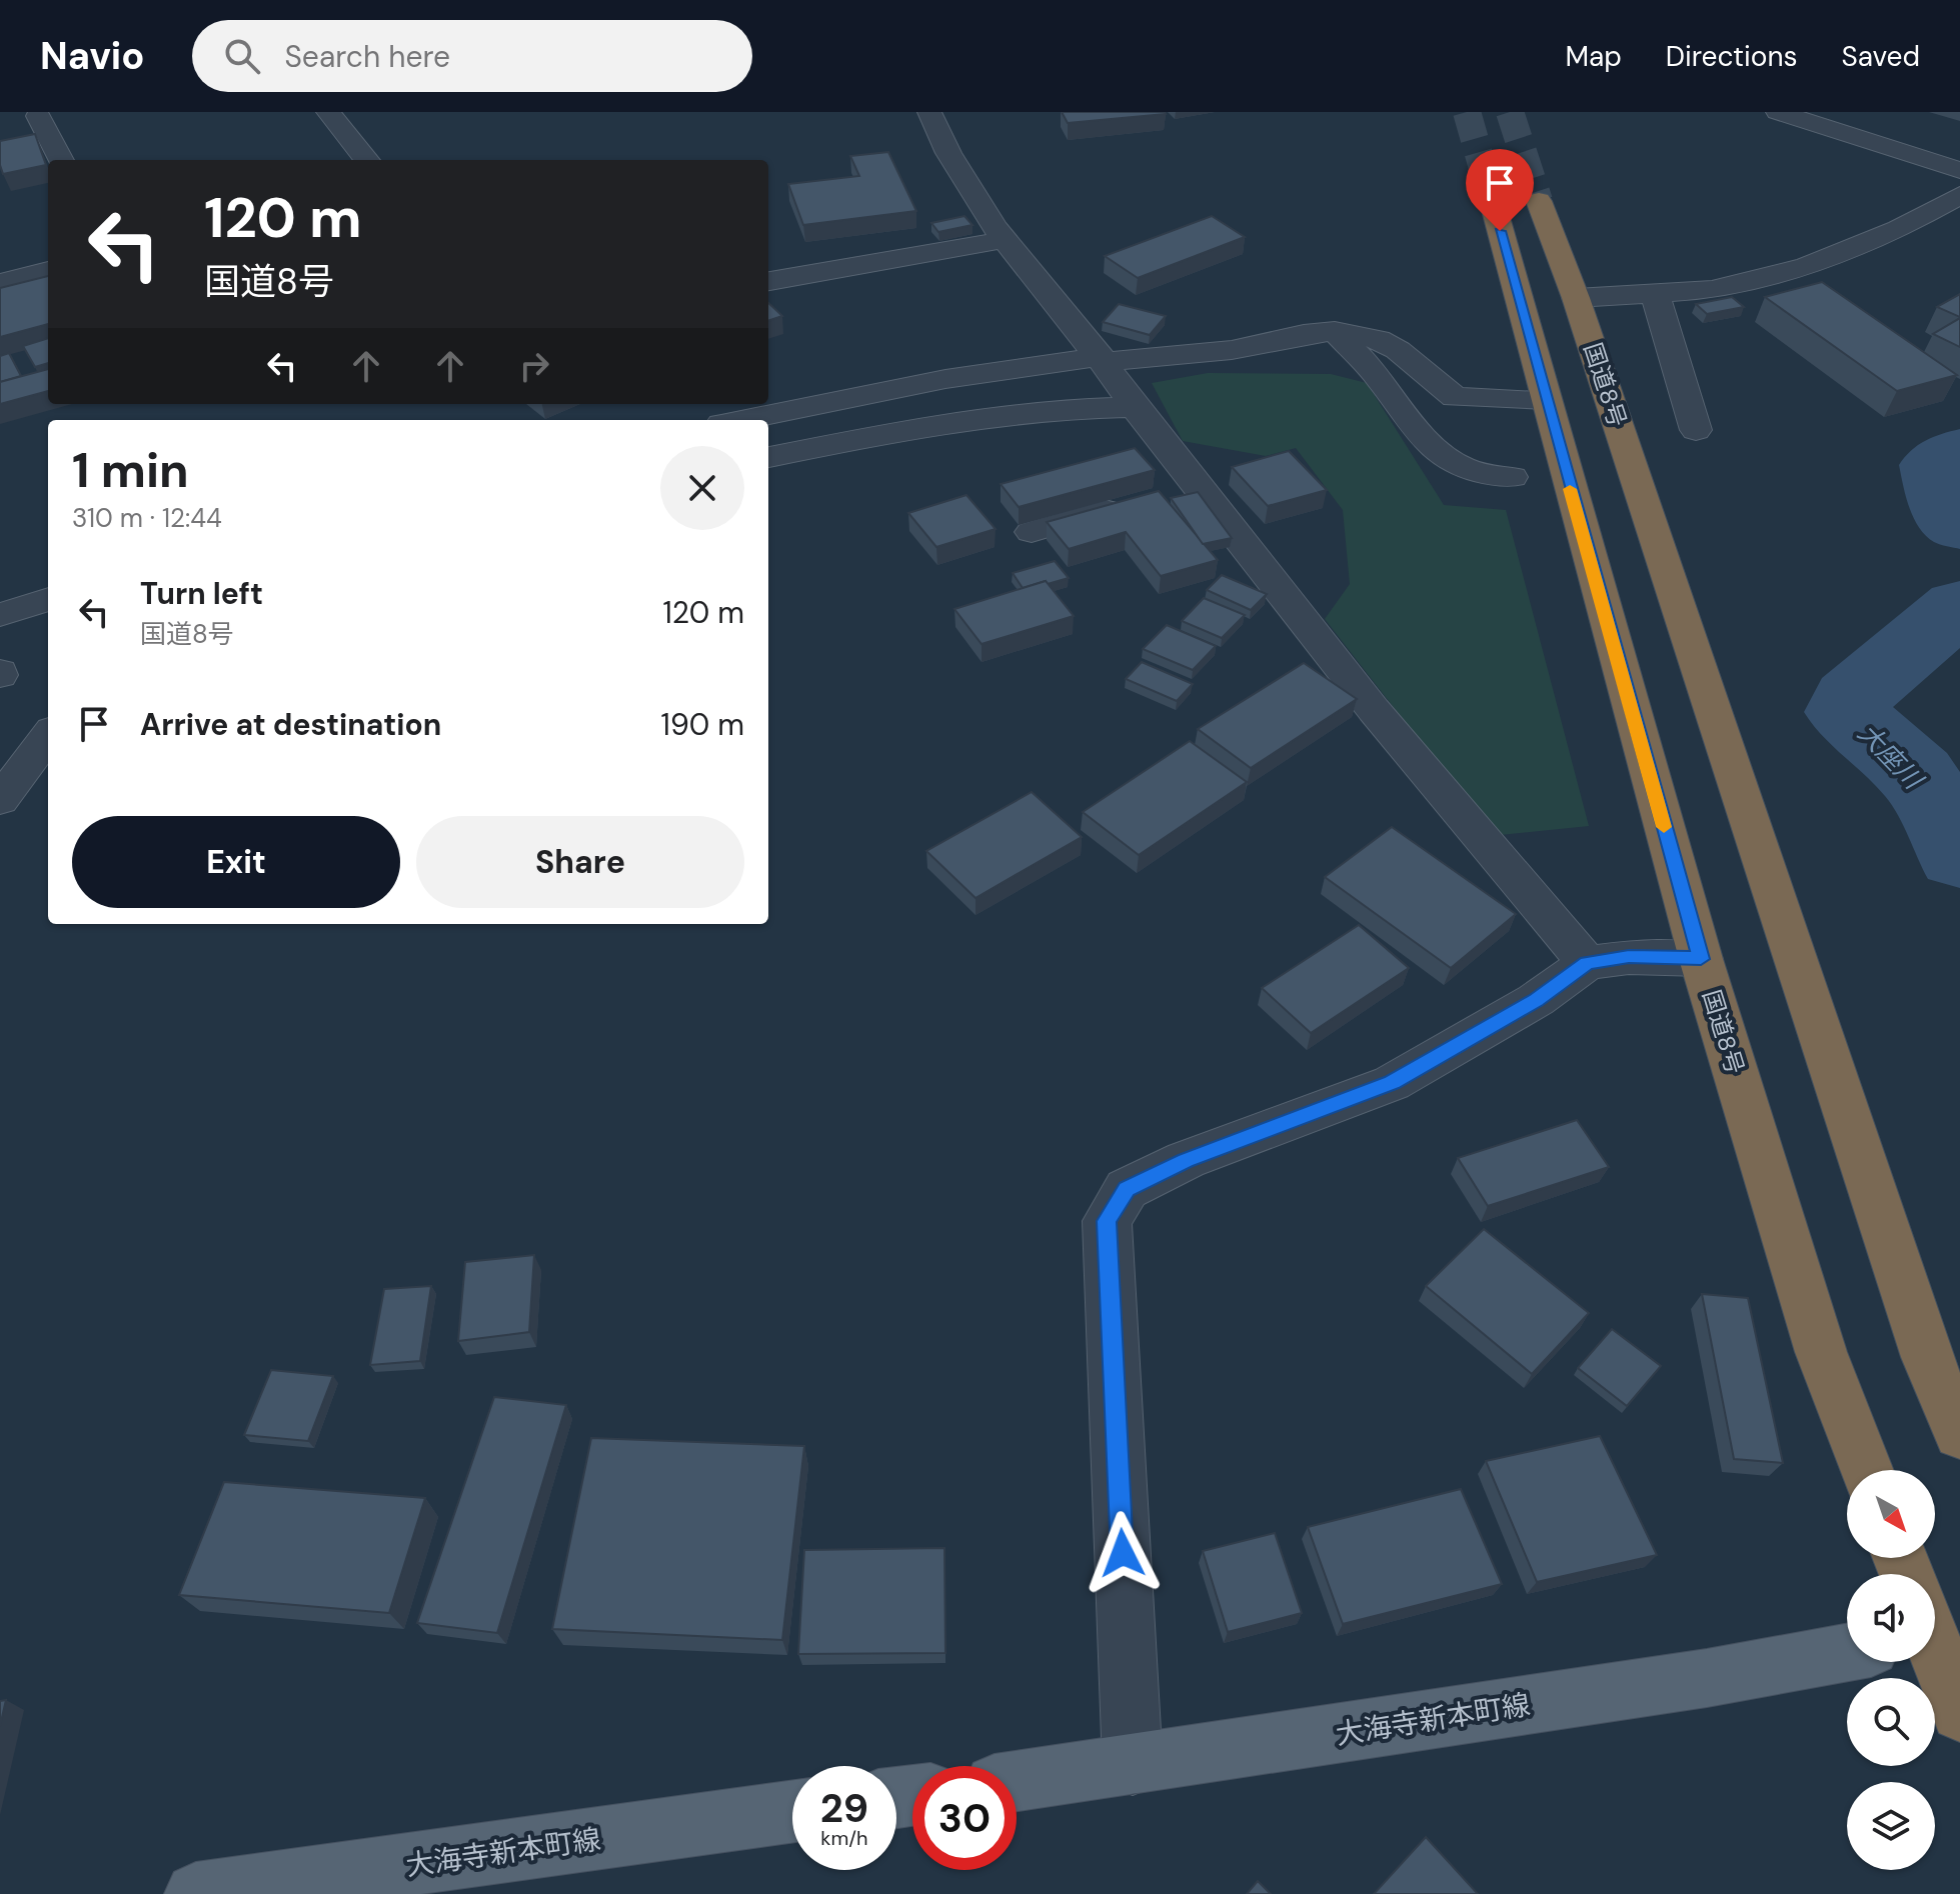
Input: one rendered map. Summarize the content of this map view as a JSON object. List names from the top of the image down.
{
  "streets": {
    "highway": ["国道8号"],
    "main road": ["大海寺新本町線"]
  },
  "water": ["大座川"],
  "north": "bottom right",
  "page": {
    "header": "Navio",
    "search": "Search here",
    "nav": ["Map", "Directions", "Saved"],
    "turn": ["120 m", "国道8号"],
    "heading": ["1 min", "310 m · 12:44"],
    "list": [
      {
        "name": "Turn left",
        "note": "国道8号",
        "value": "120 m"
      },
      {
        "name": "Arrive at destination",
        "value": "190 m"
      }
    ],
    "buttons": ["Exit", "Share"],
    "speed": "29 km/h",
    "limit": "30"
  }
}
